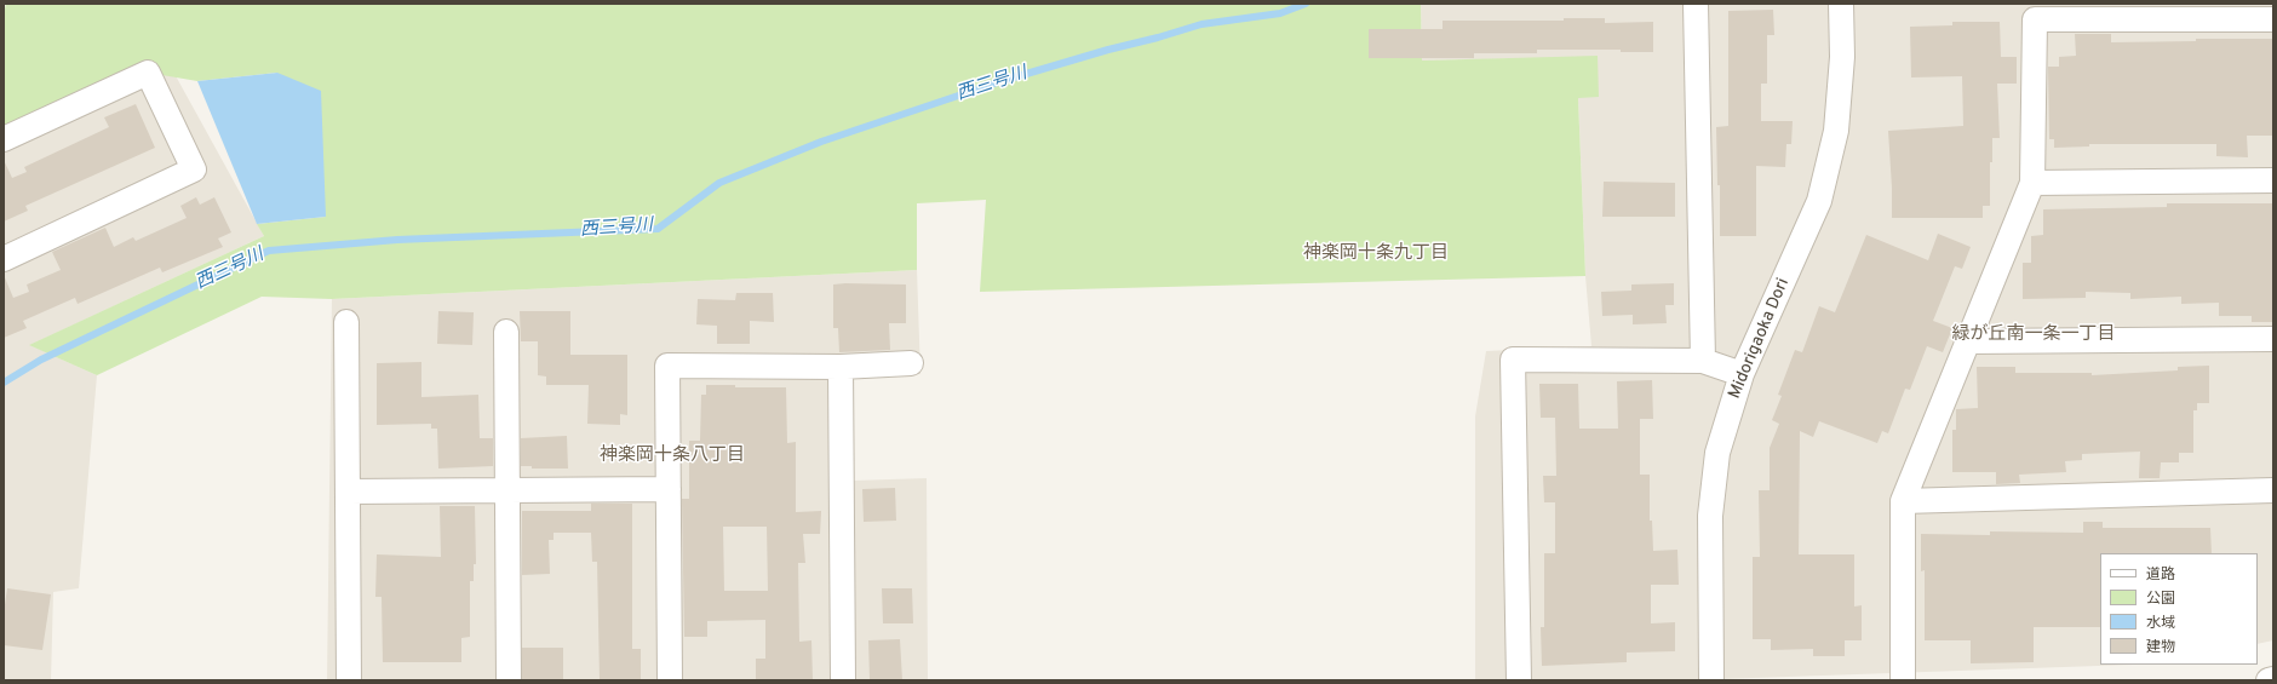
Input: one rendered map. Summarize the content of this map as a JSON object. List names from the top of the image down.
{
  "streets": {
    "street": ["Midorigaoka Dori"]
  },
  "districts": ["神楽岡十条九丁目", "緑が丘南一条一丁目", "神楽岡十条八丁目"],
  "water": ["西三号川"],
  "legend": [
    "道路",
    "公園",
    "水域",
    "建物"
  ]
}
